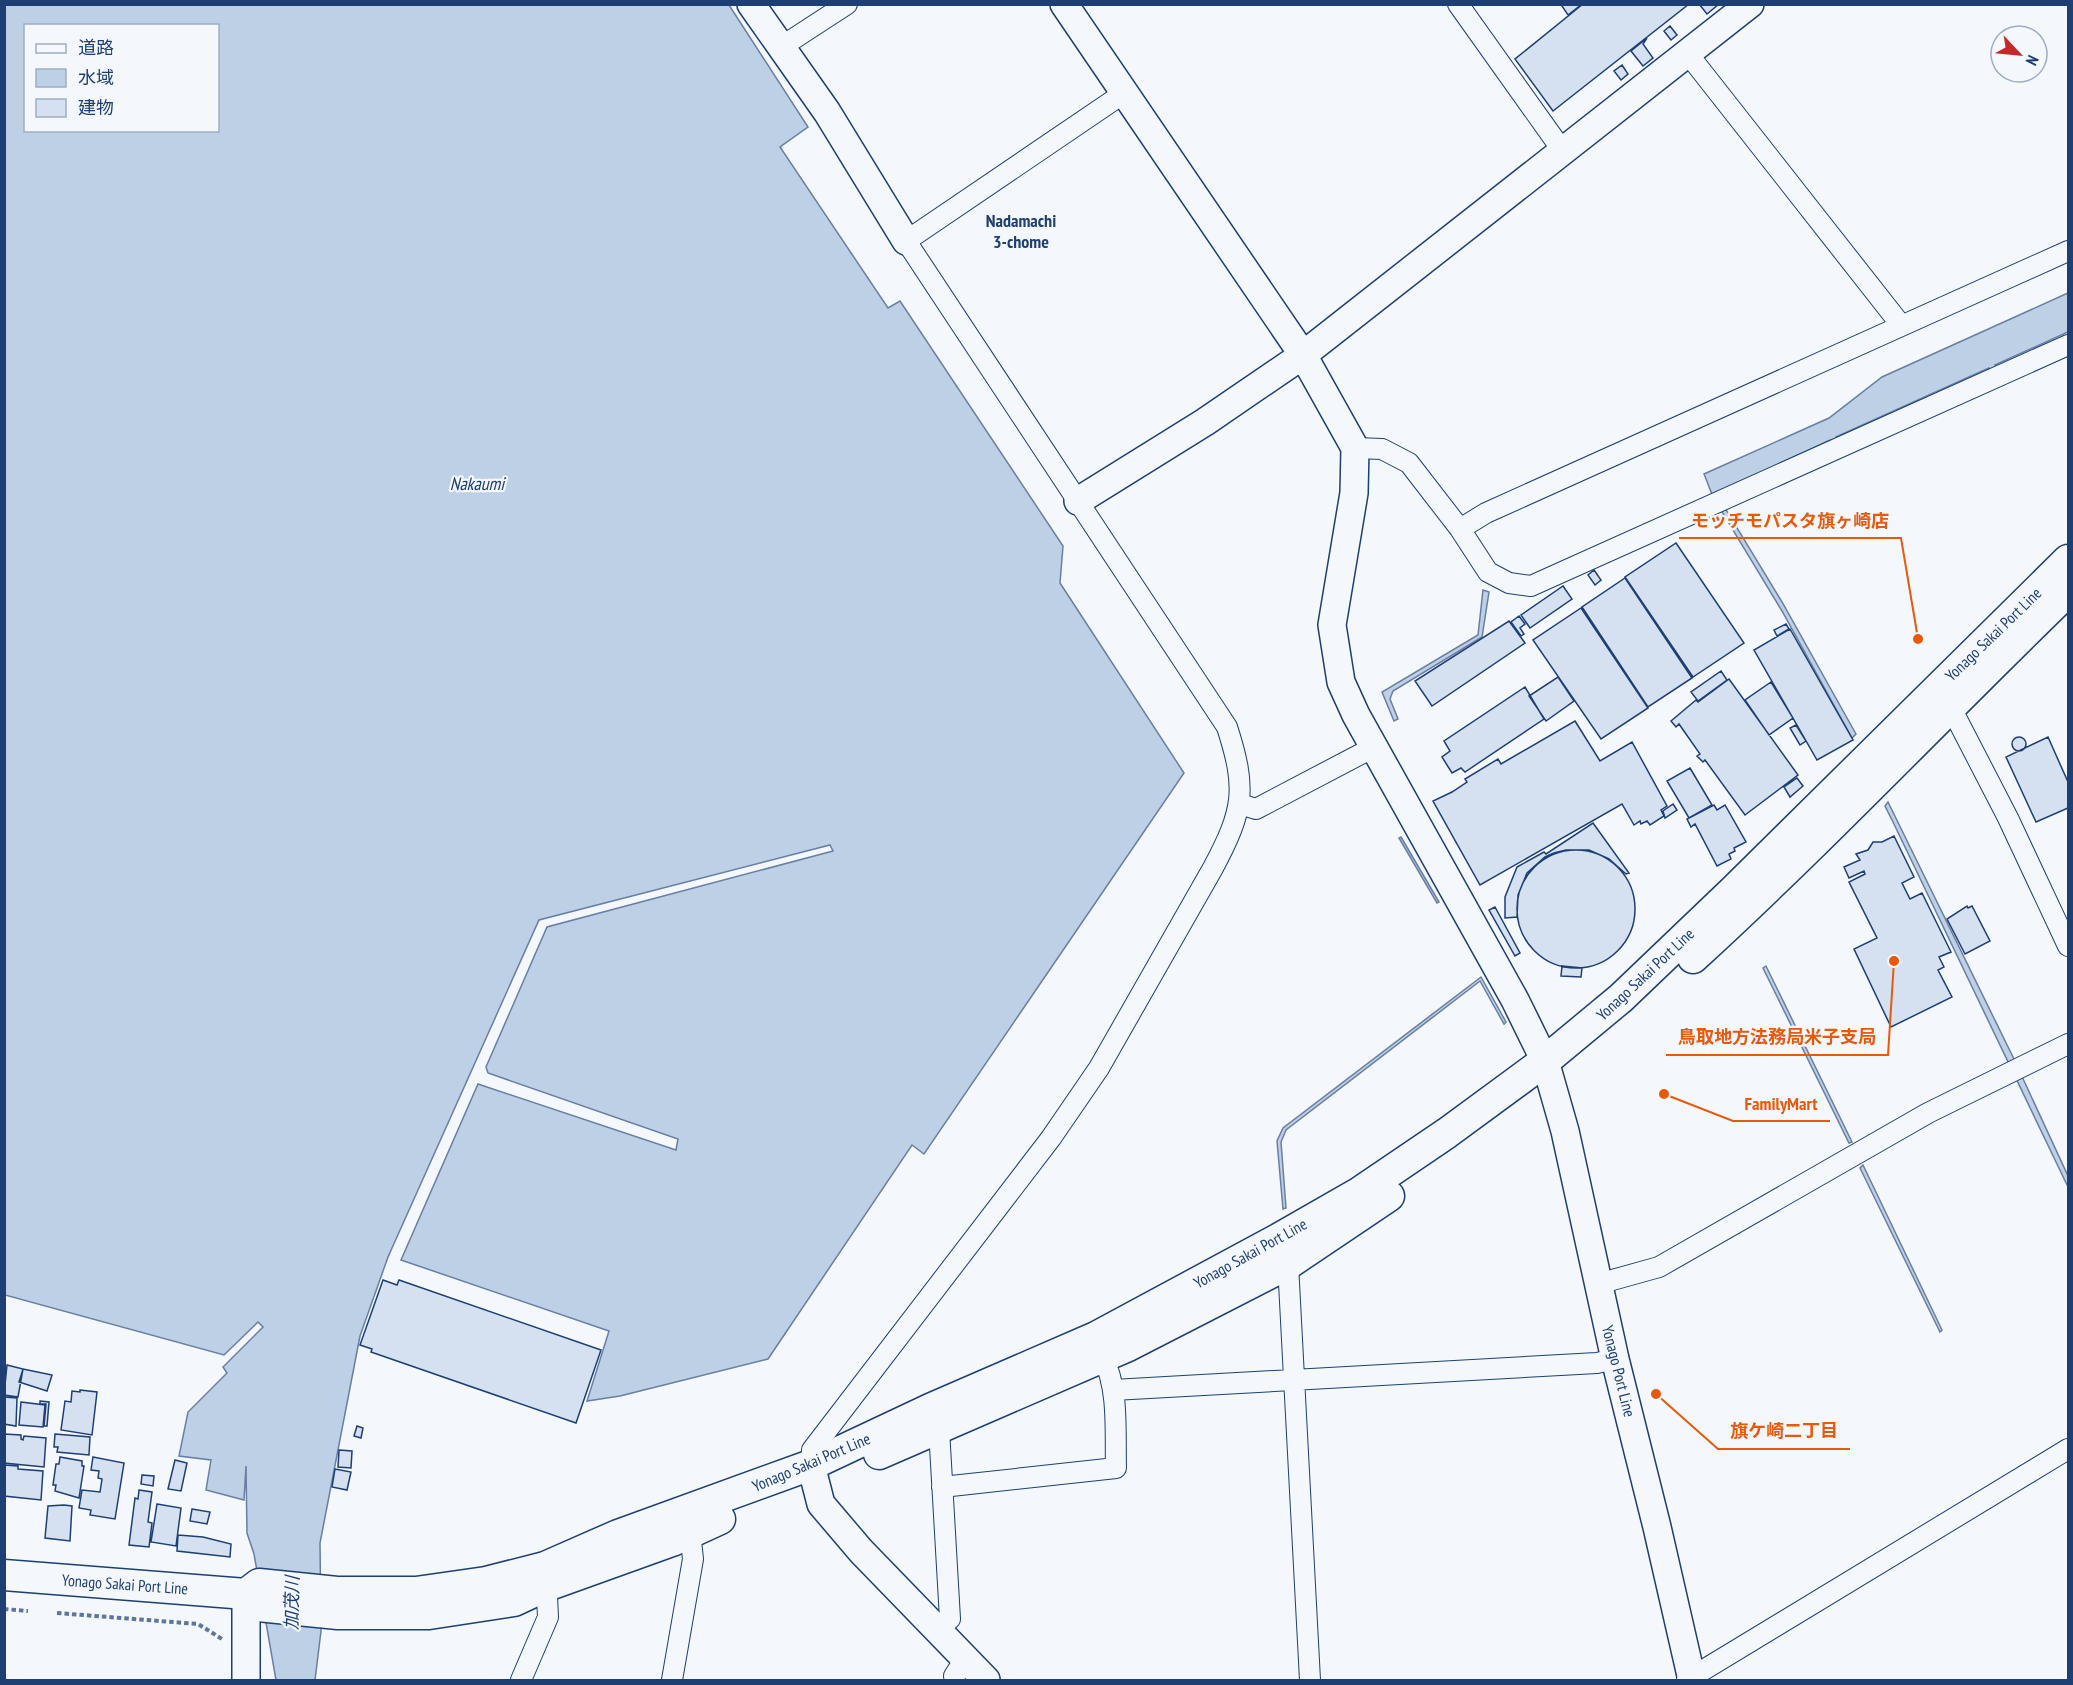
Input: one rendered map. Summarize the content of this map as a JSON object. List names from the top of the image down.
{
  "streets": {
    "main road": ["Yonago Sakai Port Line"],
    "street": ["Yonago Port Line"]
  },
  "crossings": [
    ["Yonago Sakai Port Line", "Yonago Port Line"]
  ],
  "districts": ["Nadamachi 3-chome"],
  "water": ["Nakaumi", "加茂川"],
  "places": [
    "モッチモパスタ旗ヶ崎店",
    "鳥取地方法務局米子支局",
    "FamilyMart",
    "旗ケ崎二丁目"
  ],
  "legend": ["道路", "水域", "建物"],
  "north": "bottom right"
}
